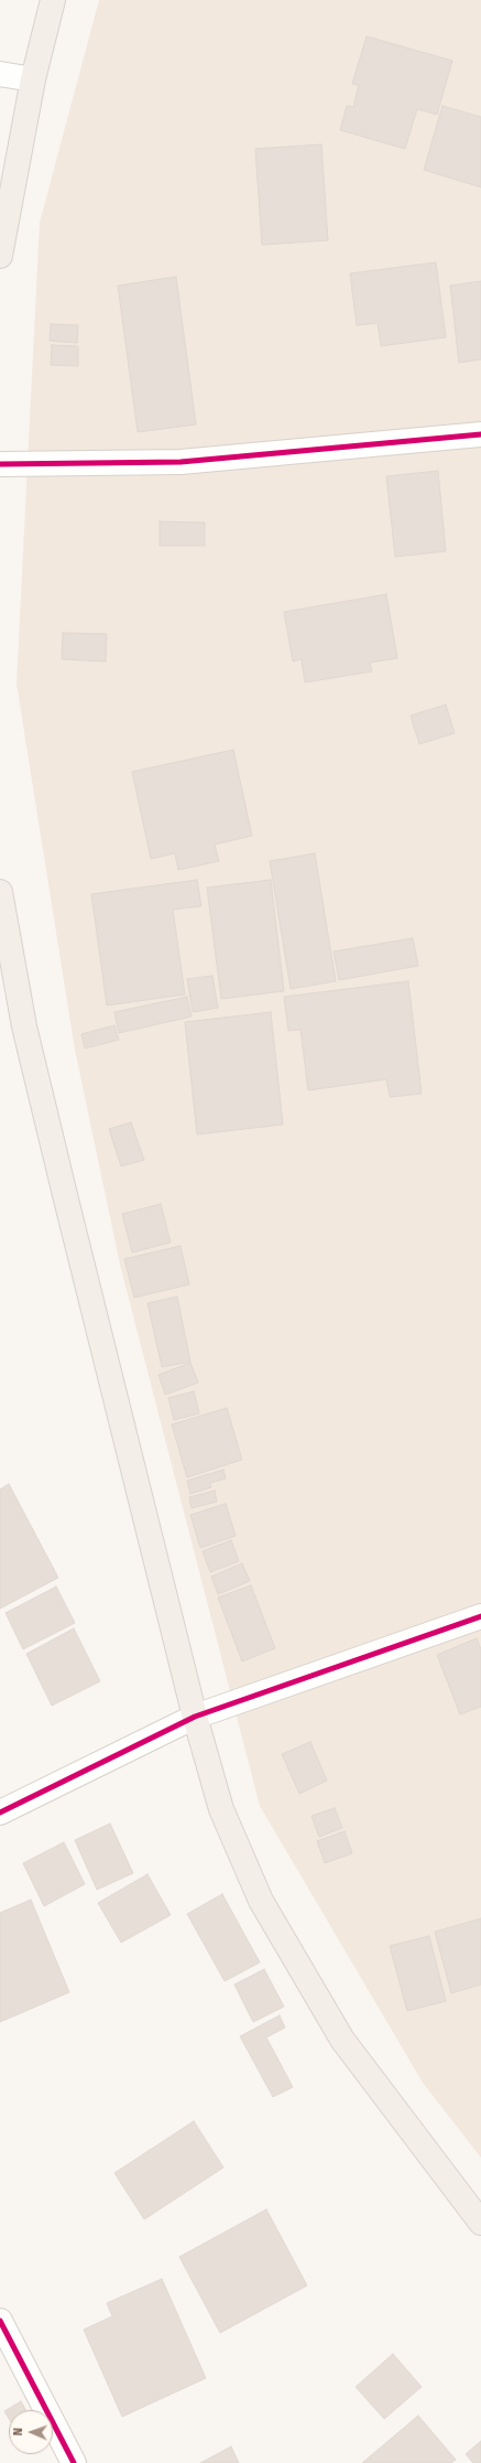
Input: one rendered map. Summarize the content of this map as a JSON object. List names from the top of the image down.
{
  "north": "left"
}
